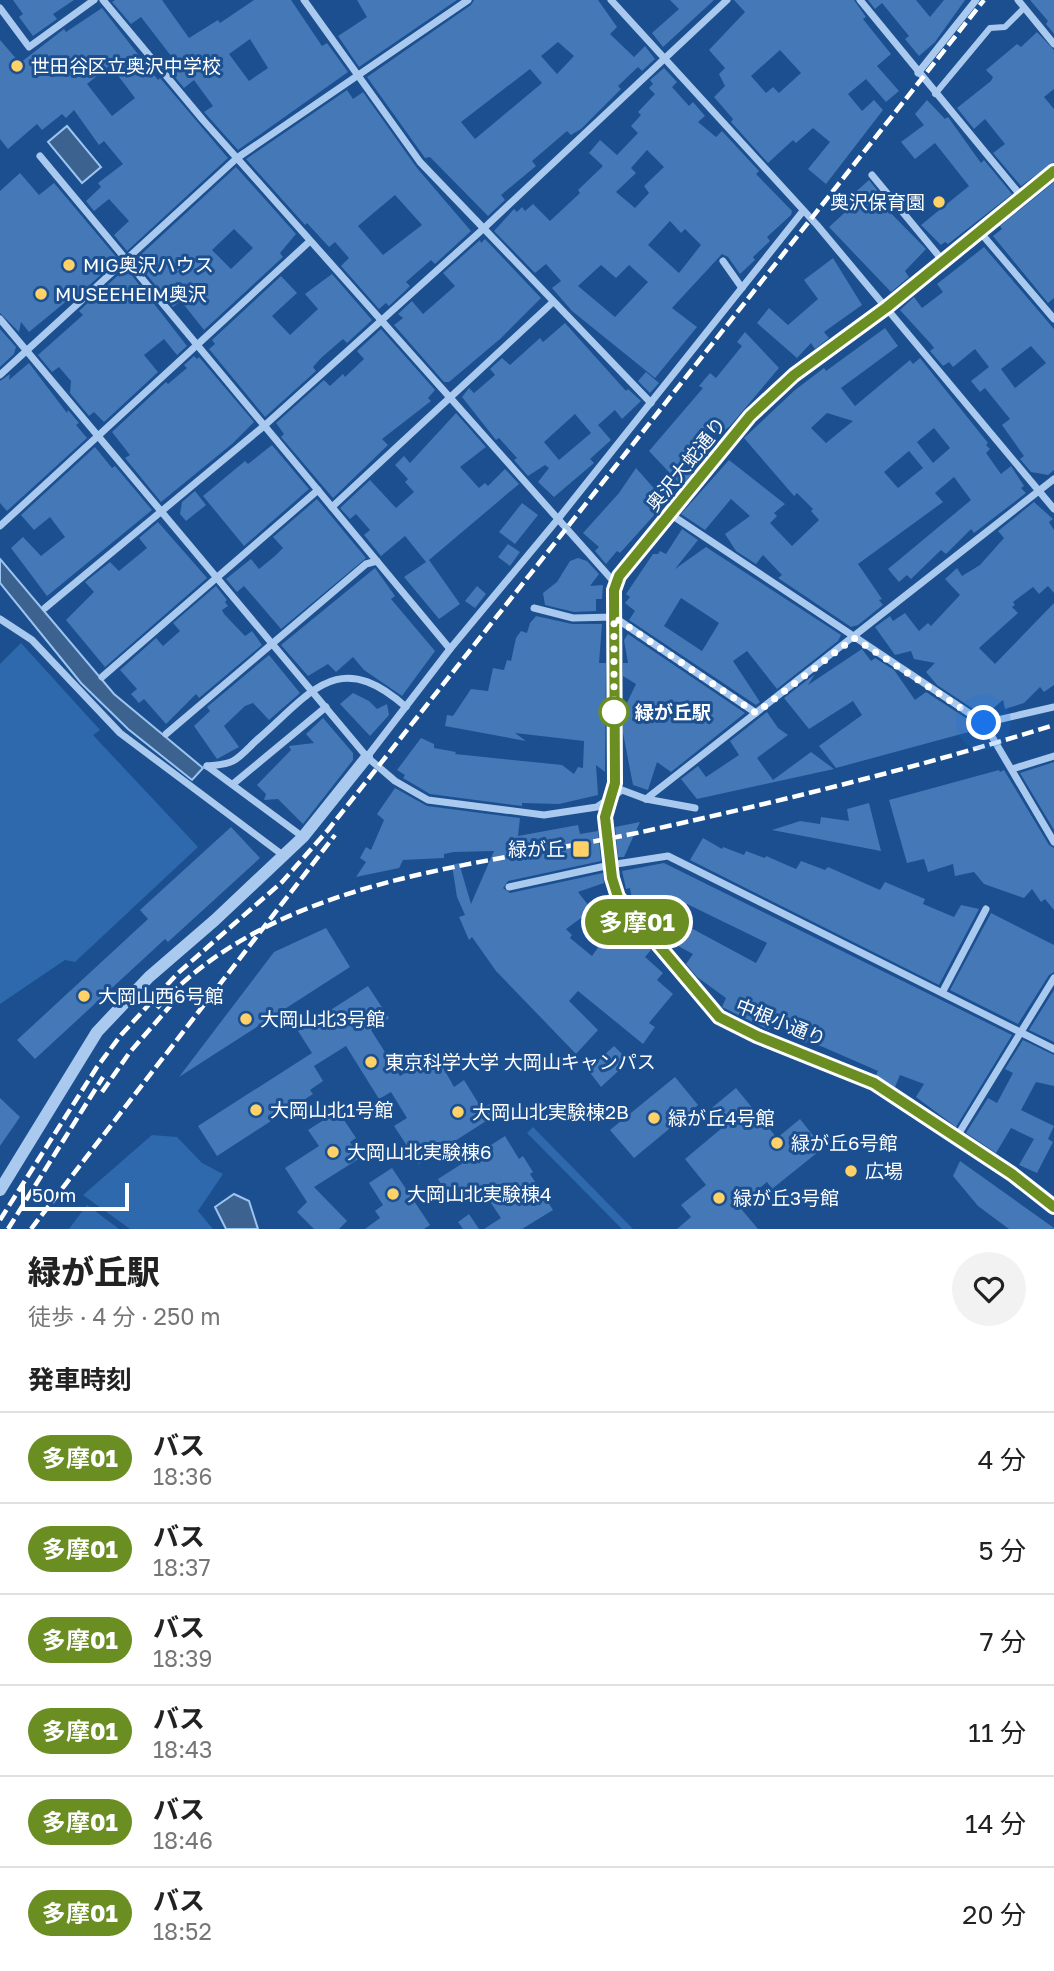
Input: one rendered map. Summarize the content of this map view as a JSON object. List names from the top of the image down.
{
  "streets": {
    "street": ["奥沢大蛇通り", "中根小通り"]
  },
  "places": {
    "other": [
      "世田谷区立奥沢中学校",
      "奥沢保育園",
      "MIG奥沢ハウス",
      "MUSEEHEIM奥沢",
      "緑が丘駅",
      "大岡山西6号館",
      "大岡山北3号館",
      "東京科学大学 大岡山キャンパス",
      "大岡山北1号館",
      "大岡山北実験棟2B",
      "緑が丘4号館",
      "緑が丘6号館",
      "大岡山北実験棟6",
      "広場",
      "大岡山北実験棟4",
      "緑が丘3号館"
    ],
    "transit": ["緑が丘"]
  },
  "lines": ["bus line 多摩01"],
  "scale_bar": "50 m",
  "page": {
    "on_map": "多摩01",
    "scale": "50 m",
    "heading": [
      ["緑が丘駅", "徒歩 · 4 分 · 250 m"],
      "発車時刻"
    ],
    "list": [
      {
        "mark": "多摩01",
        "name": "バス",
        "note": "18:36",
        "value": "4 分"
      },
      {
        "mark": "多摩01",
        "name": "バス",
        "note": "18:37",
        "value": "5 分"
      },
      {
        "mark": "多摩01",
        "name": "バス",
        "note": "18:39",
        "value": "7 分"
      },
      {
        "mark": "多摩01",
        "name": "バス",
        "note": "18:43",
        "value": "11 分"
      },
      {
        "mark": "多摩01",
        "name": "バス",
        "note": "18:46",
        "value": "14 分"
      },
      {
        "mark": "多摩01",
        "name": "バス",
        "note": "18:52",
        "value": "20 分"
      }
    ]
  }
}
